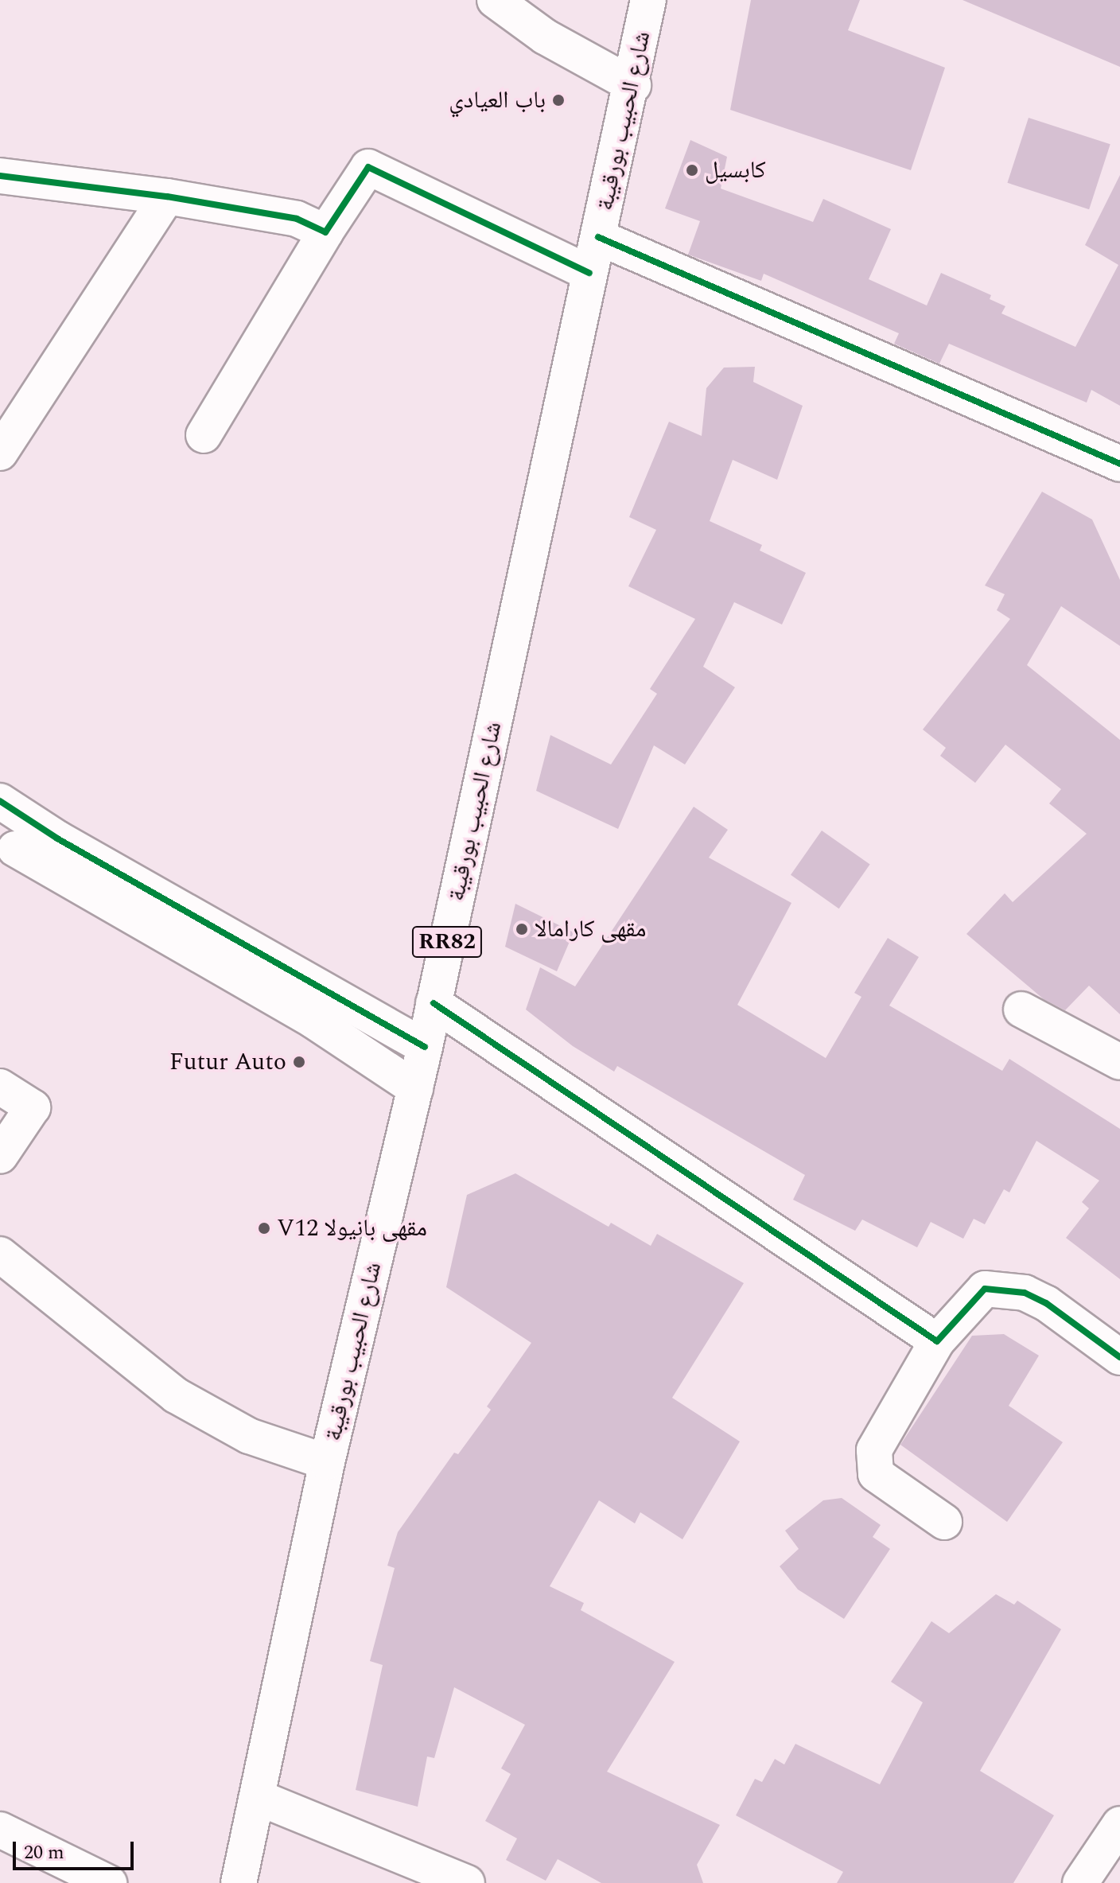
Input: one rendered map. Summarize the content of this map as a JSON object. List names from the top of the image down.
{
  "streets": {
    "street": ["شارع الحبيب بورقيبة", "RR82"]
  },
  "places": [
    "باب العيادي",
    "كابسيل",
    "مقهى كارامالا",
    "Futur Auto",
    "V12 مقهى بانيولا"
  ],
  "scale_bar": "20 m"
}
